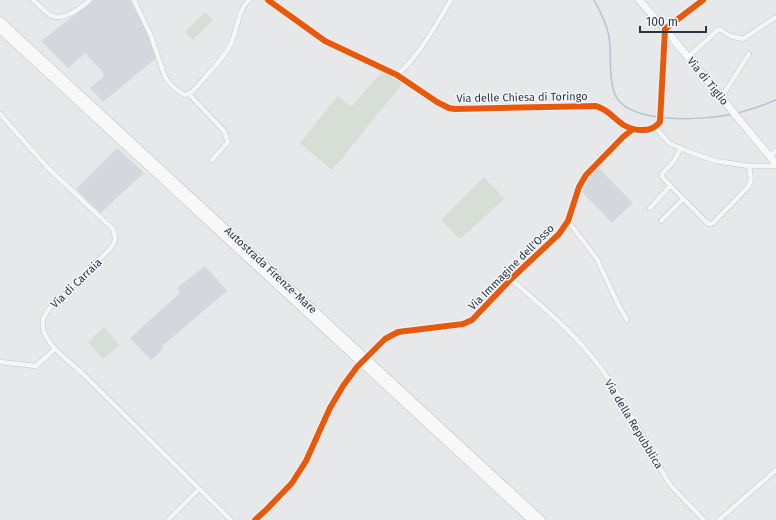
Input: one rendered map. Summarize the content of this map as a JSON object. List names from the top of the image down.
{
  "streets": {
    "highway": ["Autostrada Firenze-Mare"],
    "main road": ["Via di Tiglio"],
    "street": [
      "Via delle Chiesa di Toringo",
      "Via Immagine dell'Osso",
      "Via di Carraia",
      "Via della Repubblica"
    ]
  },
  "crossings": [
    ["Via delle Chiesa di Toringo", "Via Immagine dell'Osso"],
    ["Via Immagine dell'Osso", "Via della Repubblica"]
  ],
  "scale_bar": "100 m"
}
